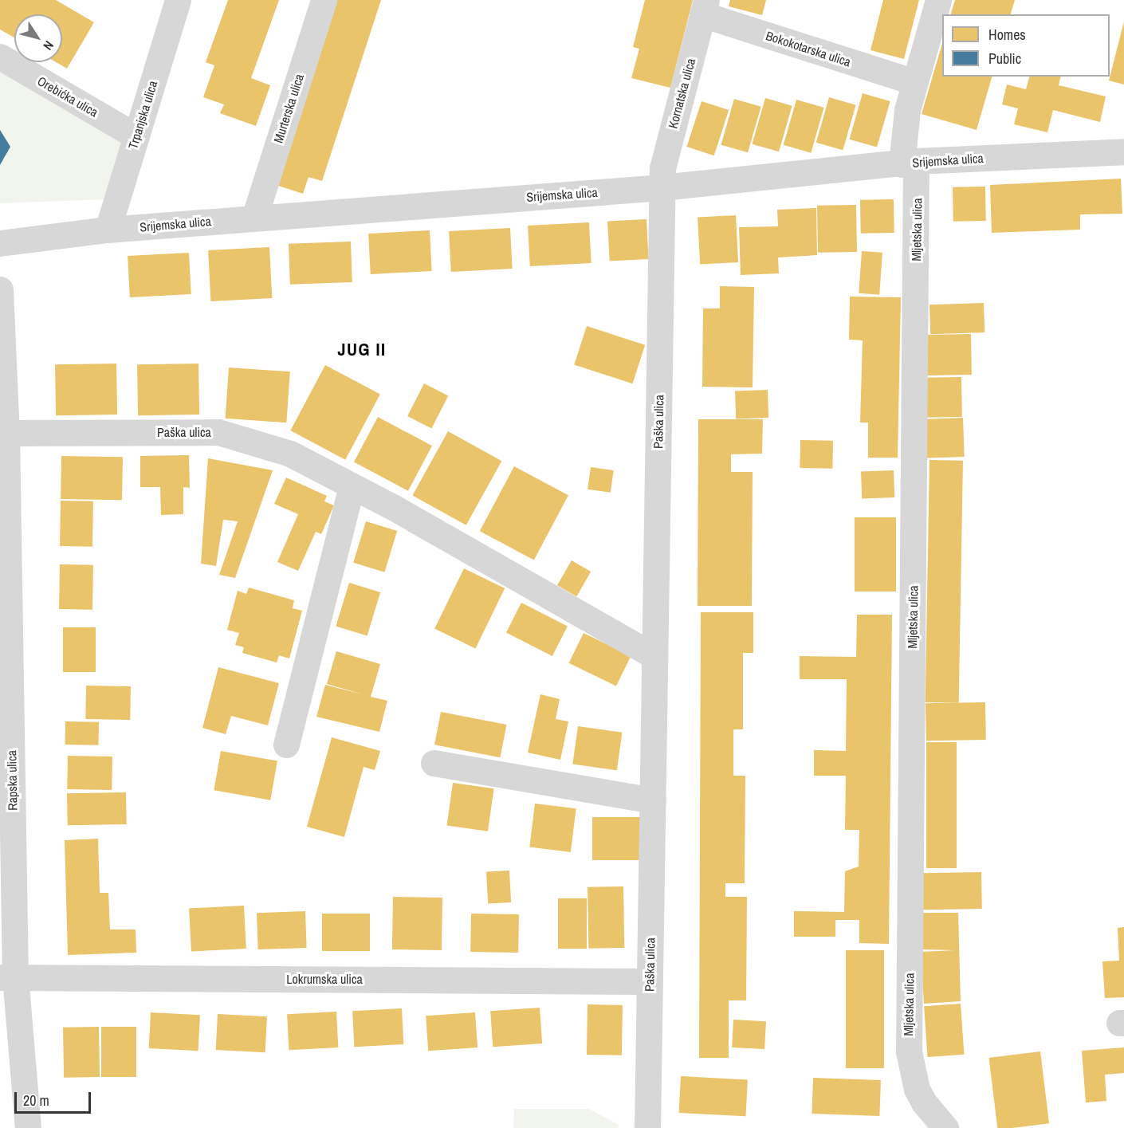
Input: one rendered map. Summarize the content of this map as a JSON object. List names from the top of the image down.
{
  "streets": {
    "street": [
      "Bokokotarska ulica",
      "Kornatska ulica",
      "Orebićka ulica",
      "Murterska ulica",
      "Trpanjska ulica",
      "Srijemska ulica",
      "Mljetska ulica",
      "Paška ulica",
      "Rapska ulica",
      "Lokrumska ulica"
    ]
  },
  "crossings": [
    ["Bokokotarska ulica", "Kornatska ulica"],
    ["Bokokotarska ulica", "Mljetska ulica"],
    ["Kornatska ulica", "Srijemska ulica"],
    ["Kornatska ulica", "Paška ulica"],
    ["Orebićka ulica", "Trpanjska ulica"],
    ["Murterska ulica", "Srijemska ulica"],
    ["Trpanjska ulica", "Srijemska ulica"],
    ["Srijemska ulica", "Mljetska ulica"],
    ["Srijemska ulica", "Paška ulica"],
    ["Paška ulica", "Rapska ulica"],
    ["Paška ulica", "Lokrumska ulica"],
    ["Rapska ulica", "Lokrumska ulica"]
  ],
  "districts": ["JUG II"],
  "legend": ["Homes", "Public"],
  "scale_bar": "20 m",
  "north": "bottom right"
}
